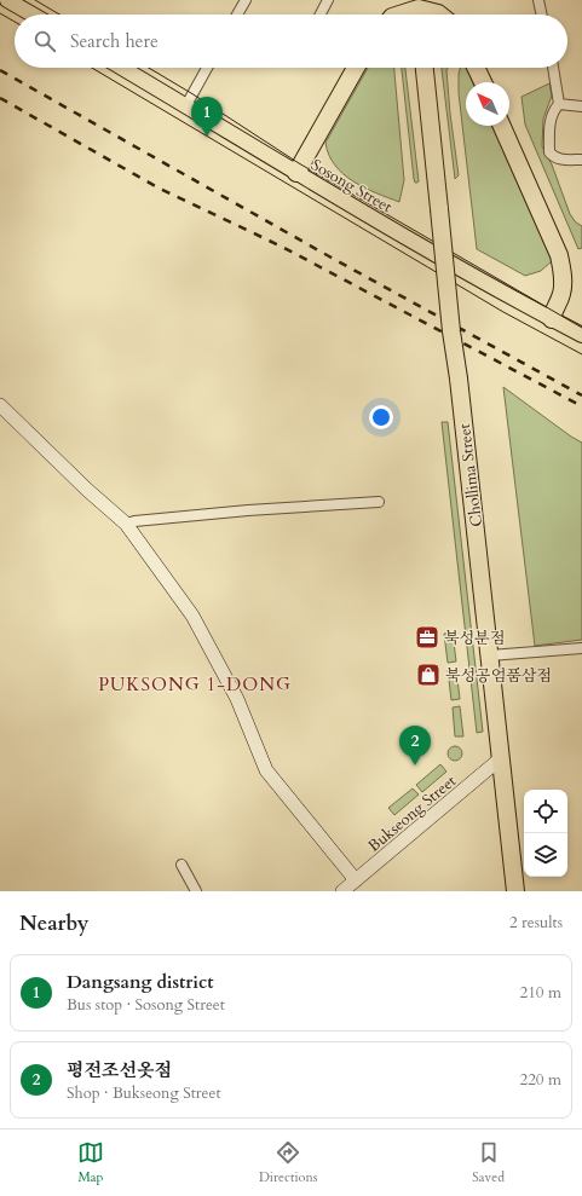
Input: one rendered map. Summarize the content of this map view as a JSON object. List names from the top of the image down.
{
  "streets": {
    "highway": ["Chollima Street"],
    "main road": ["Sosong Street"],
    "street": ["Bukseong Street"]
  },
  "crossings": [
    ["Chollima Street", "Bukseong Street"]
  ],
  "districts": ["PUKSONG 1-DONG"],
  "places": {
    "office": ["북성분점"],
    "shop": ["북성공엄품삼점"]
  },
  "north": "top left",
  "page": {
    "search": "Search here",
    "pins": ["1", "2"],
    "heading": ["Nearby", "2 results"],
    "list": [
      {
        "mark": "1",
        "name": "Dangsang district",
        "note": "Bus stop · Sosong Street",
        "value": "210 m"
      },
      {
        "mark": "2",
        "name": "평전조선옷점",
        "note": "Shop · Bukseong Street",
        "value": "220 m"
      }
    ],
    "nav": ["Map", "Directions", "Saved"]
  }
}
